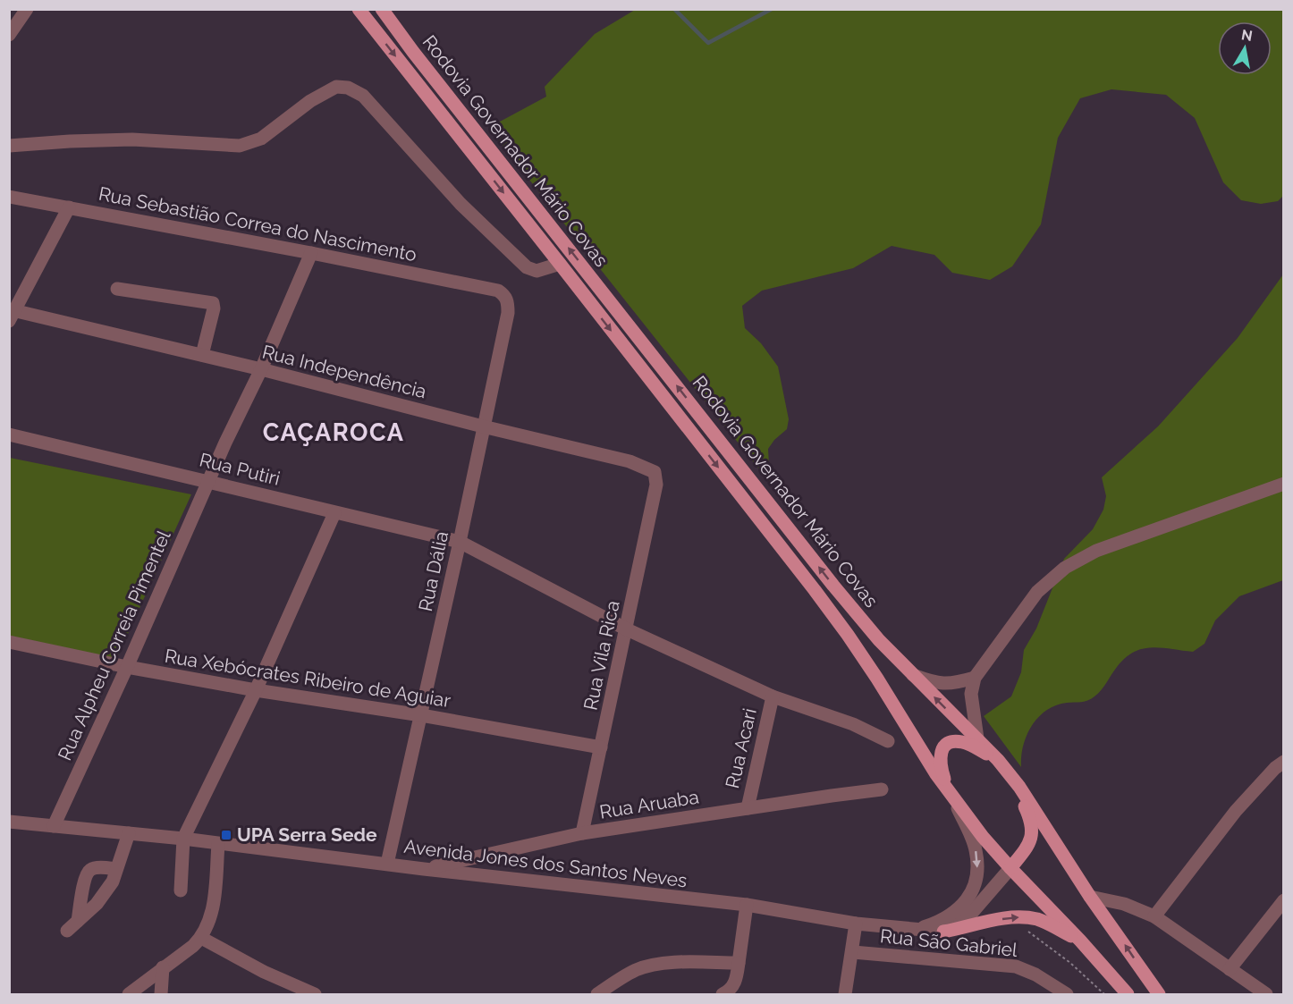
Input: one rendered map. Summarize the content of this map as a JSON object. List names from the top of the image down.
{
  "streets": {
    "main road": ["Rodovia Governador Mário Covas"],
    "street": [
      "Rua Sebastião Correa do Nascimento",
      "Rua Independência",
      "Rua Putiri",
      "Rua Dália",
      "Rua Alpheu Correia Pimentel",
      "Rua Vila Rica",
      "Rua Xebócrates Ribeiro de Aguiar",
      "Rua Acari",
      "Rua Aruaba",
      "Avenida Jones dos Santos Neves",
      "Rua São Gabriel"
    ]
  },
  "crossings": [
    ["Rodovia Governador Mário Covas", "Avenida Jones dos Santos Neves"],
    ["Rua Sebastião Correa do Nascimento", "Rua Dália"],
    ["Rua Sebastião Correa do Nascimento", "Rua Alpheu Correia Pimentel"],
    ["Rua Independência", "Rua Dália"],
    ["Rua Independência", "Rua Alpheu Correia Pimentel"],
    ["Rua Independência", "Rua Vila Rica"],
    ["Rua Putiri", "Rua Dália"],
    ["Rua Putiri", "Rua Alpheu Correia Pimentel"],
    ["Rua Putiri", "Rua Vila Rica"],
    ["Rua Putiri", "Rua Acari"],
    ["Rua Dália", "Rua Xebócrates Ribeiro de Aguiar"],
    ["Rua Dália", "Avenida Jones dos Santos Neves"],
    ["Rua Alpheu Correia Pimentel", "Rua Xebócrates Ribeiro de Aguiar"],
    ["Rua Alpheu Correia Pimentel", "Avenida Jones dos Santos Neves"],
    ["Rua Vila Rica", "Rua Xebócrates Ribeiro de Aguiar"],
    ["Rua Vila Rica", "Rua Aruaba"],
    ["Rua Acari", "Rua Aruaba"],
    ["Rua Aruaba", "Avenida Jones dos Santos Neves"]
  ],
  "districts": ["CAÇAROCA"],
  "places": {
    "transit": ["UPA Serra Sede"]
  },
  "north": "top"
}
